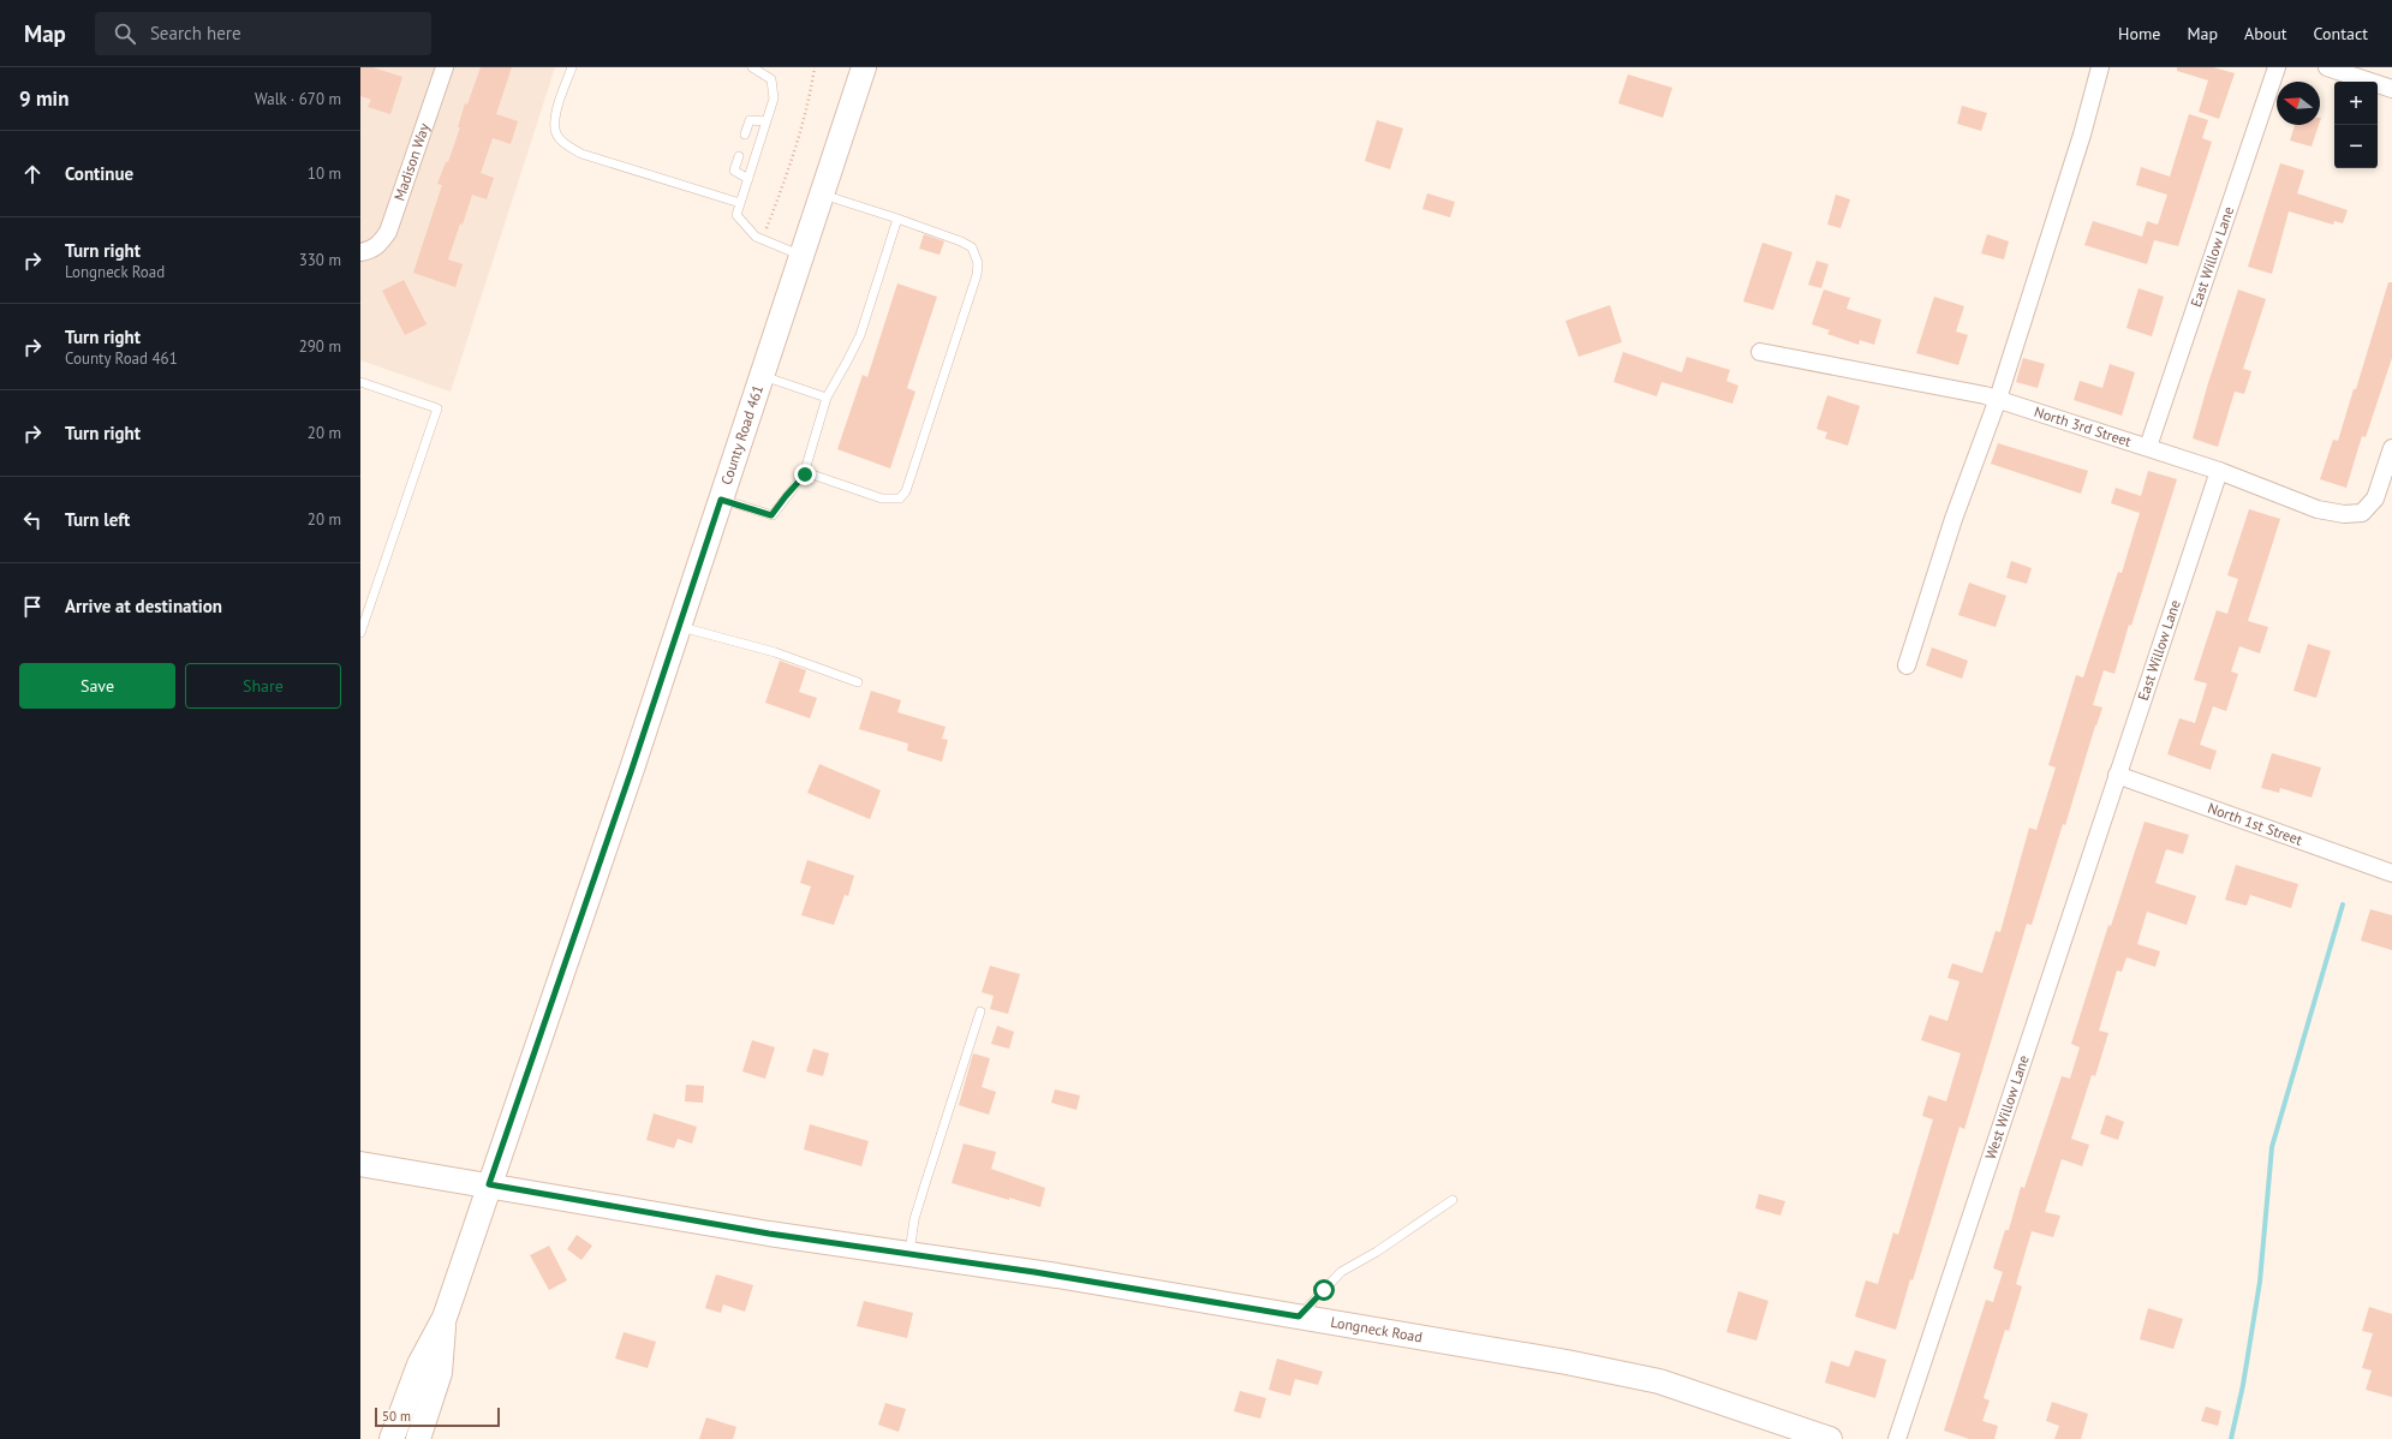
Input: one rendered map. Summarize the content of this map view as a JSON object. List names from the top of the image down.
{
  "streets": {
    "main road": ["County Road 461", "Longneck Road"],
    "street": [
      "Madison Way",
      "East Willow Lane",
      "North 3rd Street",
      "North 1st Street",
      "West Willow Lane"
    ]
  },
  "crossings": [
    ["East Willow Lane", "North 3rd Street"],
    ["East Willow Lane", "North 1st Street"],
    ["East Willow Lane", "West Willow Lane"],
    ["County Road 461", "Longneck Road"],
    ["North 1st Street", "West Willow Lane"]
  ],
  "scale_bar": "50 m",
  "north": "left",
  "page": {
    "header": "Map",
    "search": "Search here",
    "nav": [
      "Home",
      "Map",
      "About",
      "Contact"
    ],
    "heading": ["9 min", "Walk · 670 m"],
    "map_buttons": ["+", "−"],
    "list": [
      ["Continue", "10 m"],
      ["Turn right", "Longneck Road", "330 m"],
      ["Turn right", "County Road 461", "290 m"],
      ["Turn right", "20 m"],
      ["Turn left", "20 m"],
      "Arrive at destination"
    ],
    "buttons": ["Save", "Share"],
    "scale": "50 m"
  }
}
